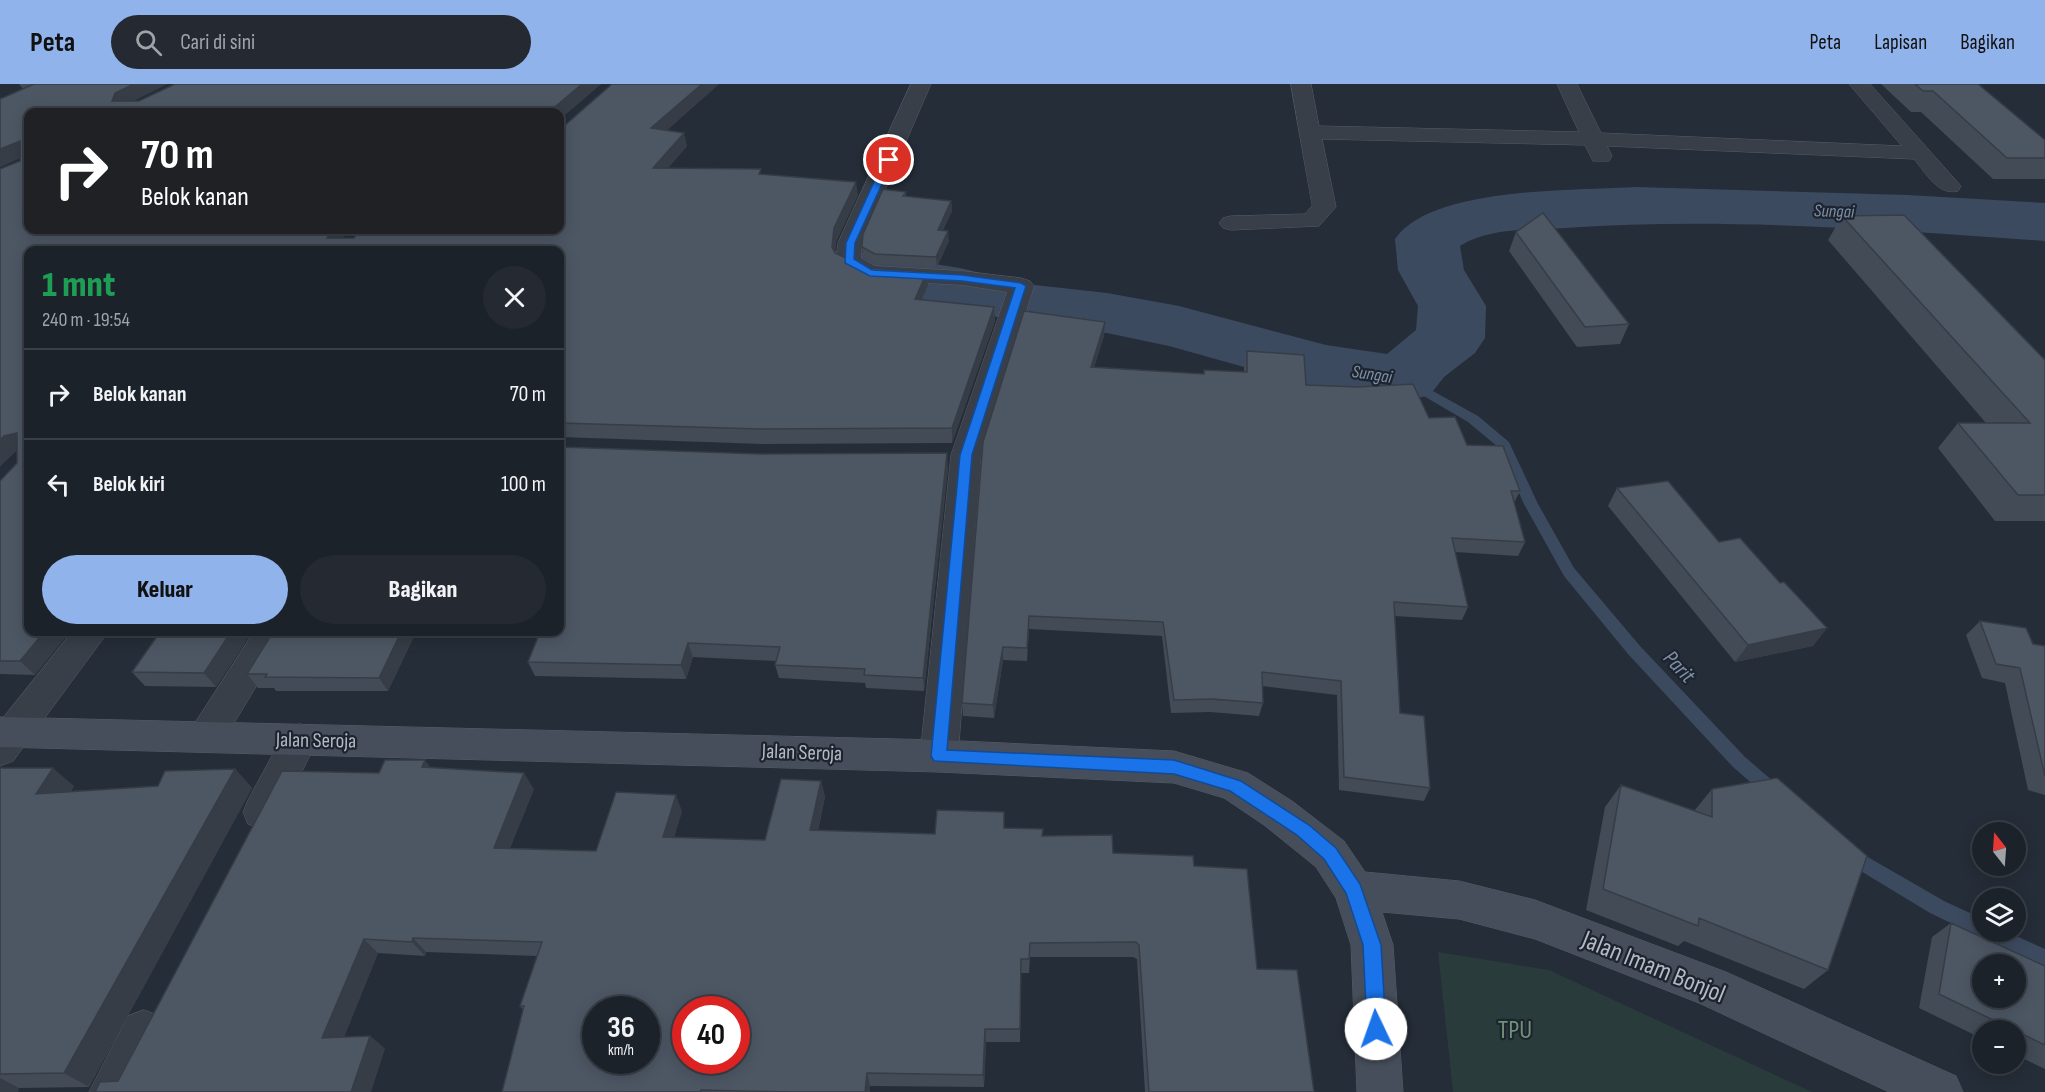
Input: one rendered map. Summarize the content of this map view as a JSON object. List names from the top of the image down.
{
  "streets": {
    "street": ["Jalan Seroja", "Jalan Imam Bonjol"]
  },
  "crossings": [
    ["Jalan Seroja", "Jalan Imam Bonjol"]
  ],
  "water": ["Sungai", "Parit"],
  "parks": ["TPU"],
  "north": "top",
  "page": {
    "header": "Peta",
    "search": "Cari di sini",
    "nav": ["Peta", "Lapisan", "Bagikan"],
    "turn": ["70 m", "Belok kanan"],
    "heading": ["1 mnt", "240 m · 19:54"],
    "list": [
      {
        "name": "Belok kanan",
        "value": "70 m"
      },
      {
        "name": "Belok kiri",
        "value": "100 m"
      }
    ],
    "buttons": ["Keluar", "Bagikan"],
    "map_buttons": ["+", "−"],
    "speed": "36 km/h",
    "limit": "40"
  }
}
